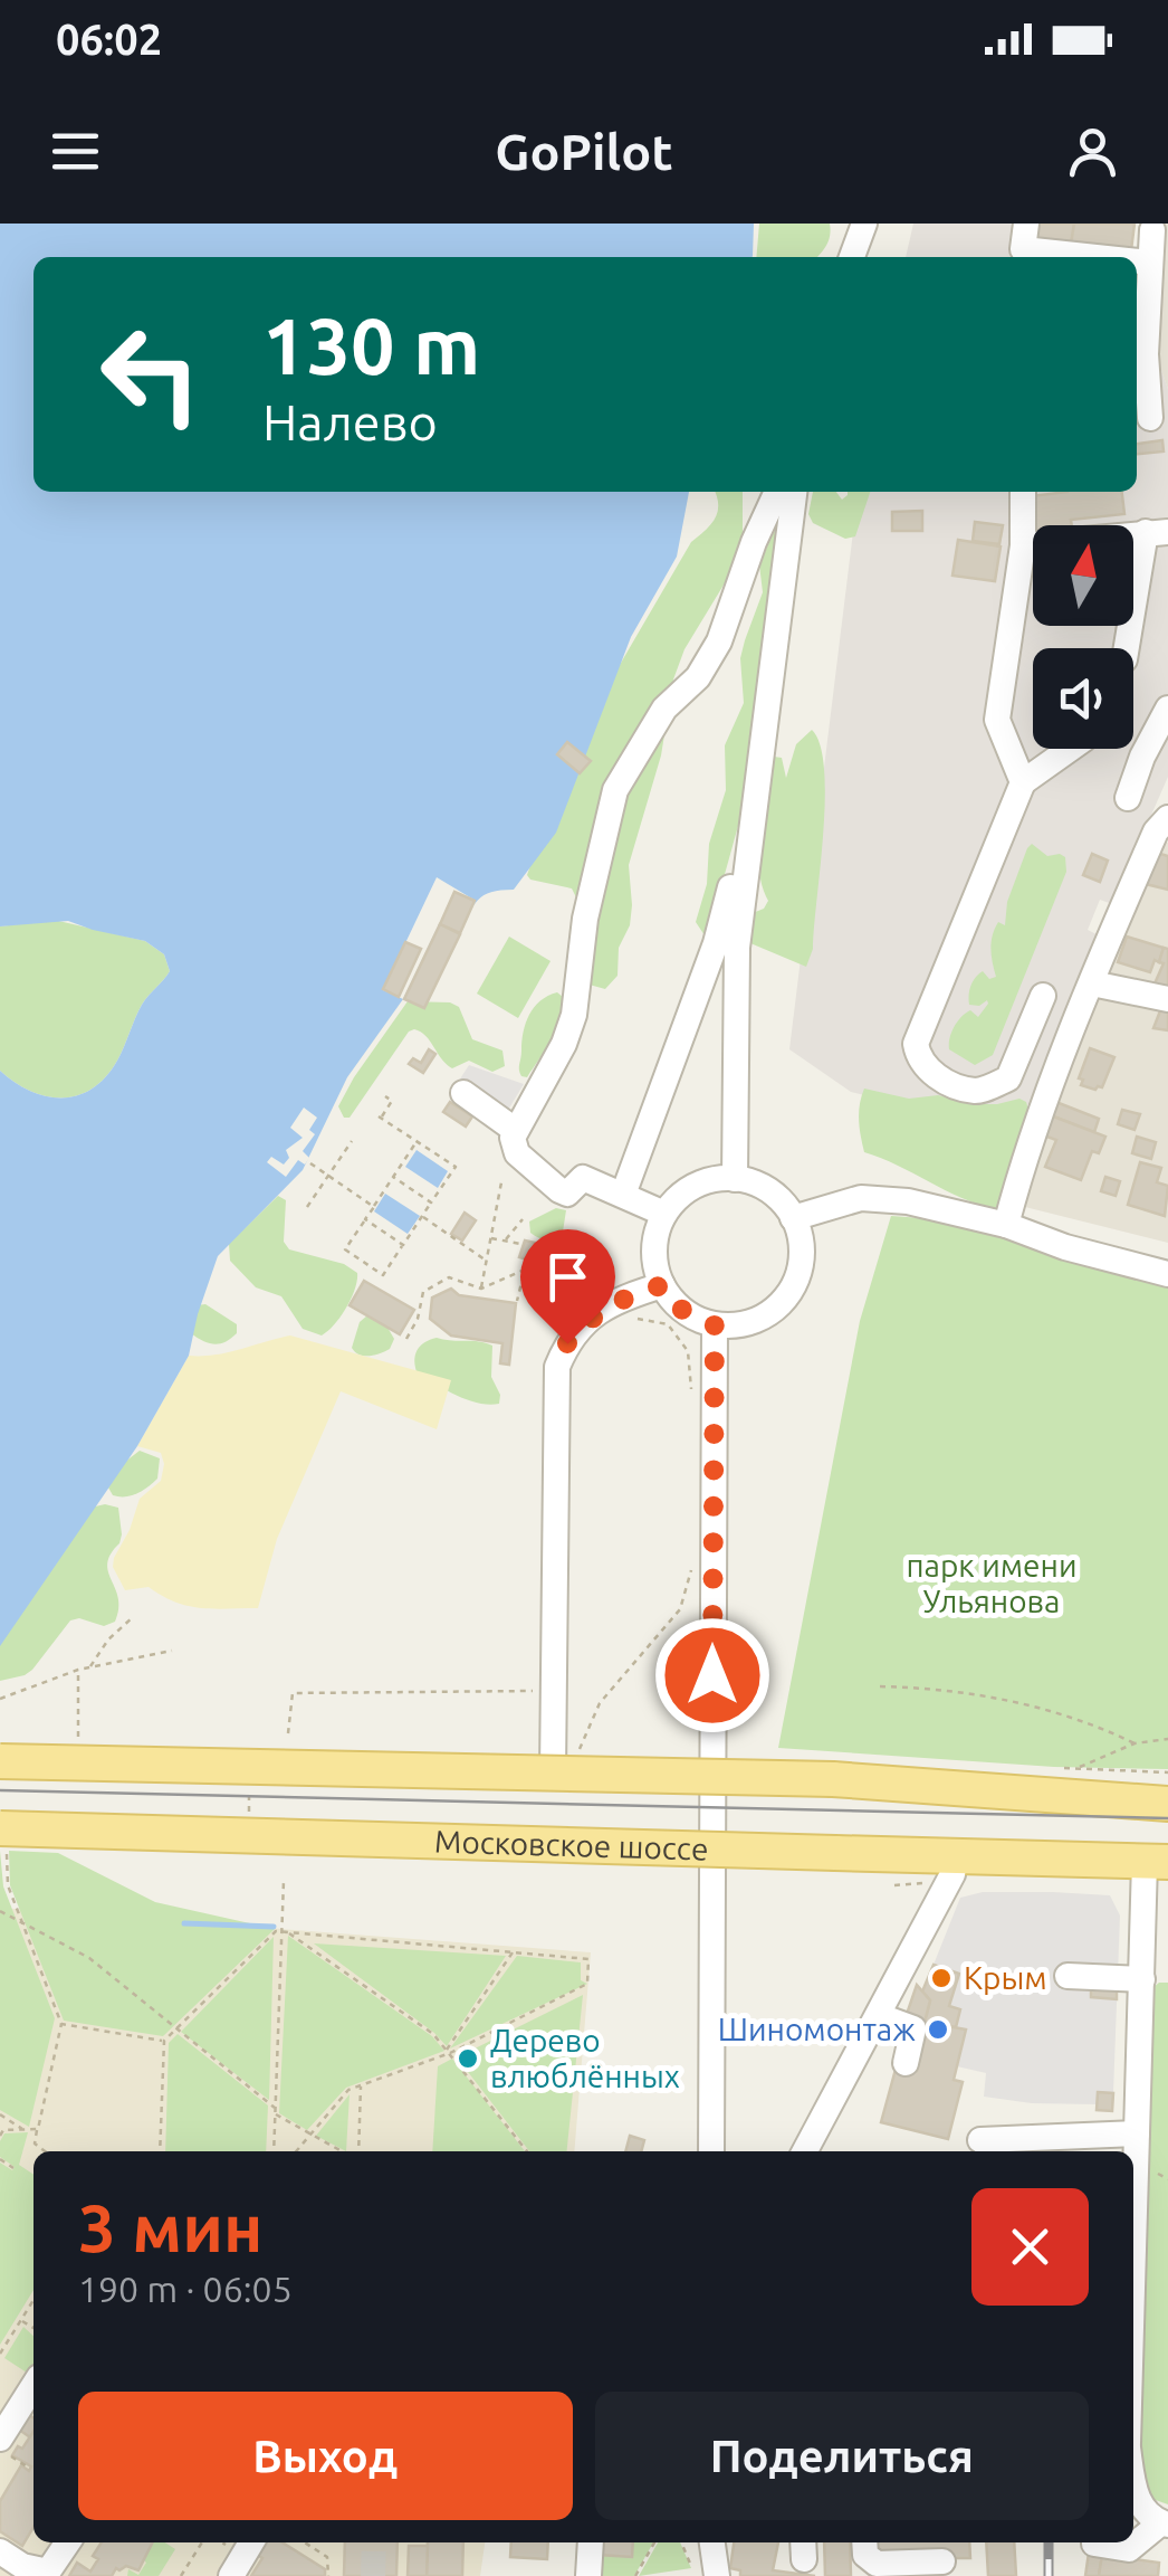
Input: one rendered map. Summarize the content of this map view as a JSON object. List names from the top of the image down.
{
  "streets": {
    "main road": ["Московское шоссе"]
  },
  "parks": ["парк имени Ульянова"],
  "places": ["Крым", "Шиномонтаж", "Дерево влюблённых"],
  "north": "top",
  "page": {
    "status": "06:02",
    "header": "GoPilot",
    "turn": ["130 m", "Налево"],
    "heading": ["3 мин", "190 m · 06:05"],
    "buttons": ["Выход", "Поделиться"]
  }
}
